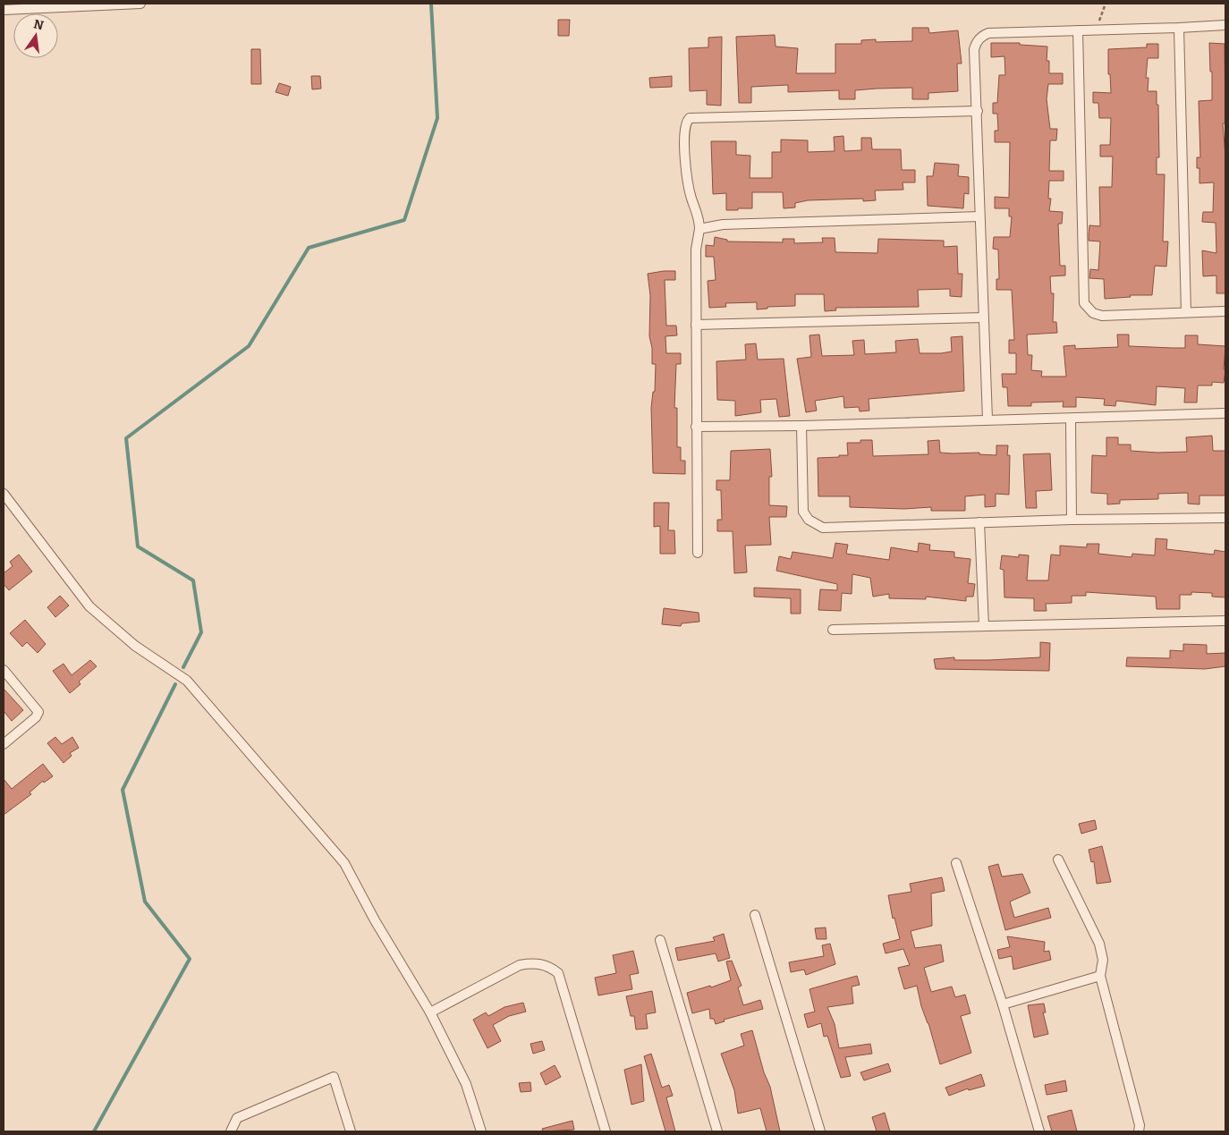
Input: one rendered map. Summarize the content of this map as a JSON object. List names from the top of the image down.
{
  "north": "top"
}
